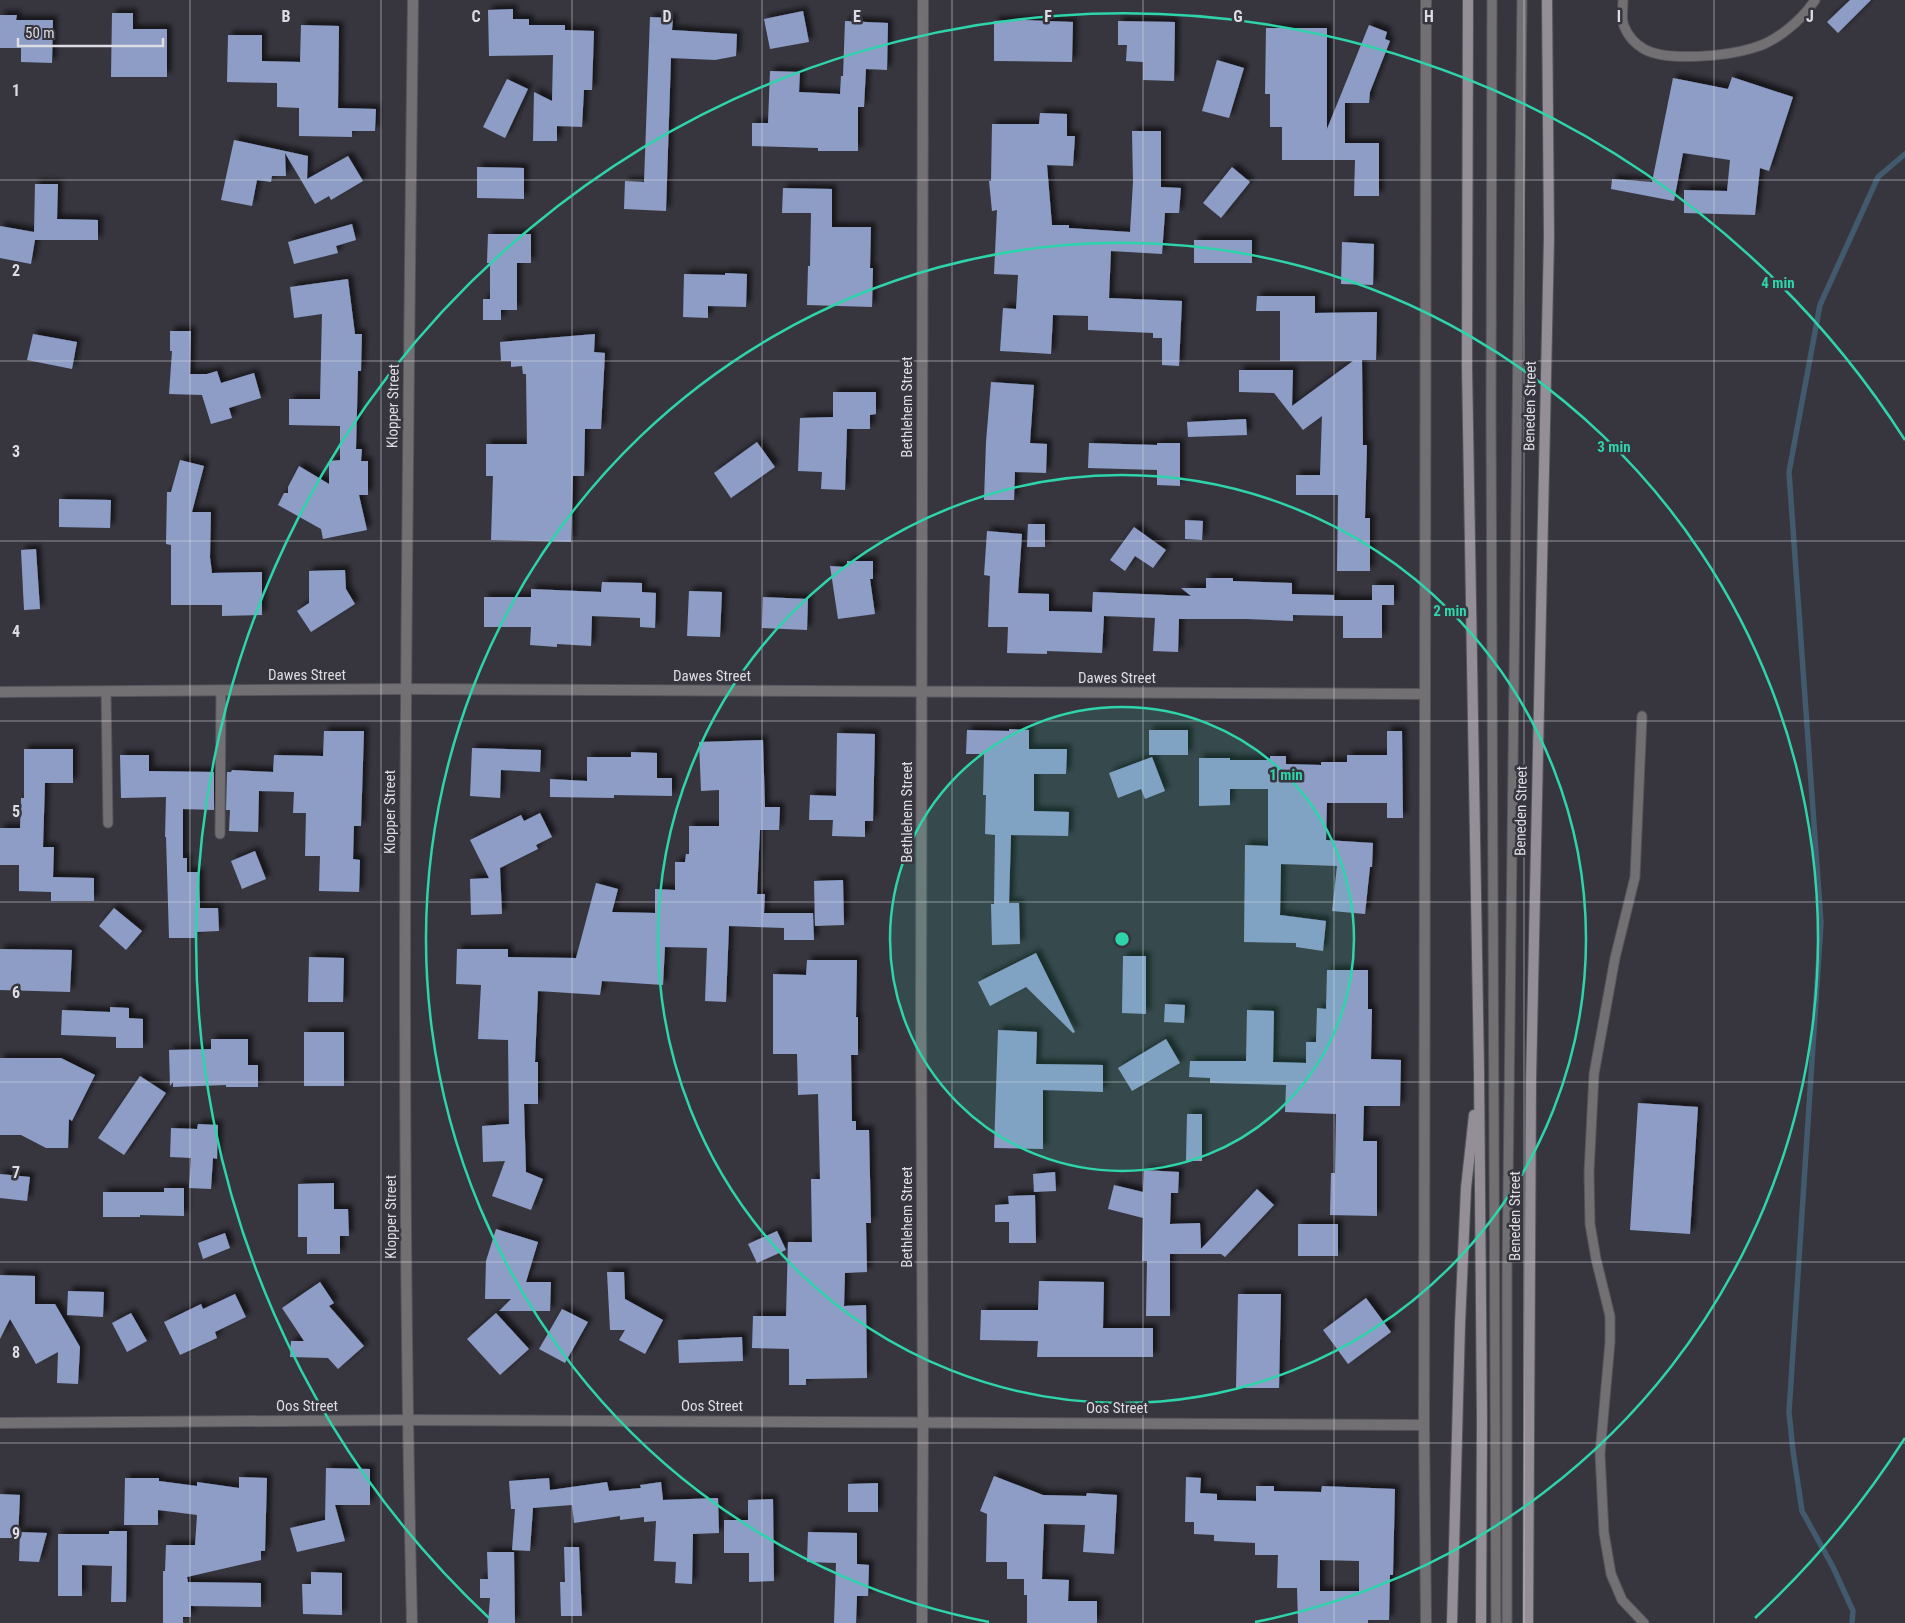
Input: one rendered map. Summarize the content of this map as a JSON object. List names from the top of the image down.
{
  "streets": {
    "main road": ["Beneden Street"],
    "street": [
      "Klopper Street",
      "Bethlehem Street",
      "Dawes Street",
      "Oos Street"
    ]
  },
  "crossings": [
    ["Klopper Street", "Dawes Street"],
    ["Klopper Street", "Oos Street"],
    ["Bethlehem Street", "Dawes Street"],
    ["Bethlehem Street", "Oos Street"]
  ],
  "scale_bar": "50 m",
  "grid": {
    "columns": [
      "B",
      "C",
      "D",
      "E",
      "F",
      "G",
      "H",
      "I",
      "J"
    ],
    "rows": [
      "1",
      "2",
      "3",
      "4",
      "5",
      "6",
      "7",
      "8",
      "9"
    ]
  },
  "rings": [
    "4 min",
    "3 min",
    "2 min",
    "1 min"
  ]
}
